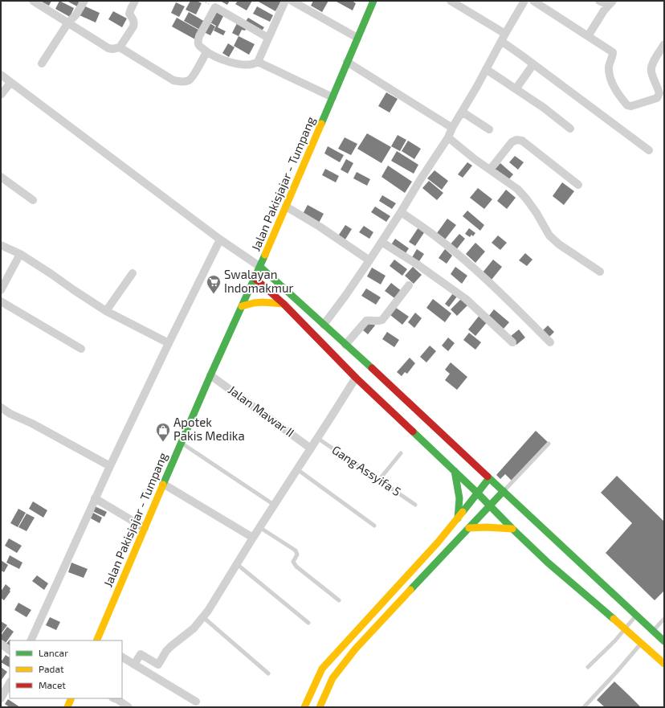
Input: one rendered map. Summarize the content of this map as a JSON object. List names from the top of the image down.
{
  "streets": {
    "main road": ["Jalan Pakisjajar - Tumpang"],
    "street": ["Jalan Mawar II"],
    "lane": ["Gang Assyifa 5"]
  },
  "crossings": [
    ["Jalan Pakisjajar - Tumpang", "Jalan Mawar II"]
  ],
  "places": {
    "supermarket": ["Swalayan Indomakmur"],
    "shop": ["Apotek Pakis Medika"]
  },
  "legend": ["Lancar", "Padat", "Macet"]
}
